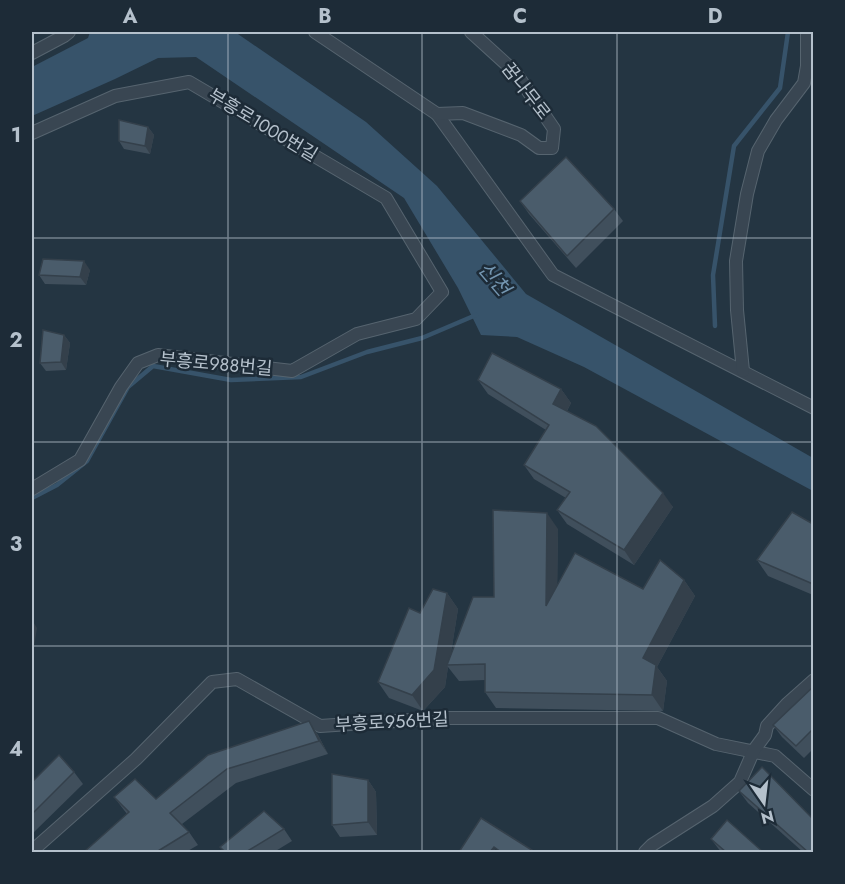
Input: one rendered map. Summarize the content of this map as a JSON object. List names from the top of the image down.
{
  "streets": {
    "street": [
      "꿈나무로",
      "부흥로1000번길",
      "부흥로988번길",
      "부흥로956번길"
    ]
  },
  "crossings": [
    ["부흥로1000번길", "부흥로988번길"]
  ],
  "water": ["신천"],
  "north": "bottom",
  "grid": {
    "columns": [
      "A",
      "B",
      "C",
      "D"
    ],
    "rows": [
      "1",
      "2",
      "3",
      "4"
    ]
  }
}
